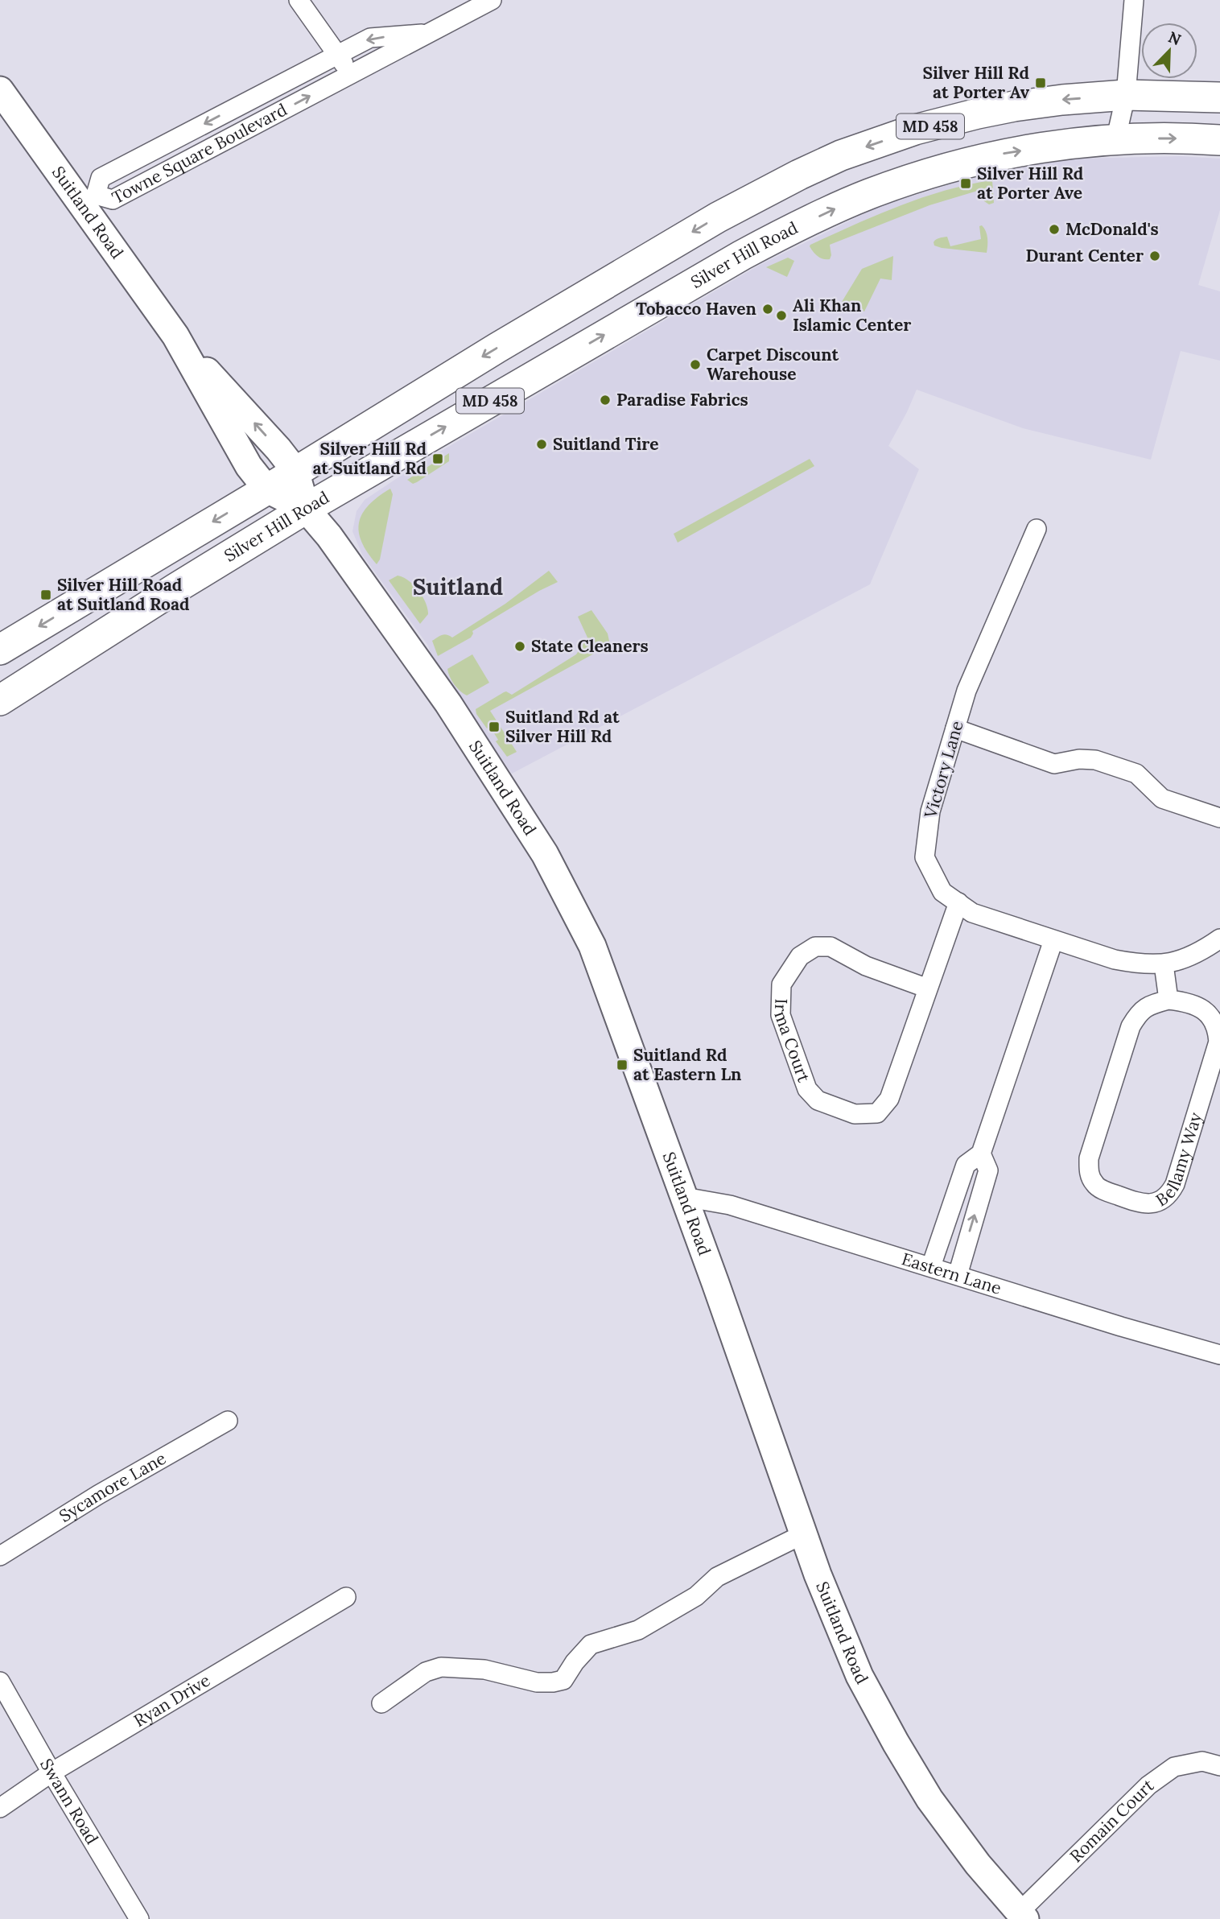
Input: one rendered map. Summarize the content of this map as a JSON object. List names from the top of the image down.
{
  "streets": {
    "main road": ["MD 458", "Suitland Road", "Silver Hill Road"],
    "street": [
      "Towne Square Boulevard",
      "Victory Lane",
      "Irma Court",
      "Bellamy Way",
      "Eastern Lane",
      "Sycamore Lane",
      "Ryan Drive",
      "Swann Road",
      "Romain Court"
    ]
  },
  "crossings": [
    ["MD 458", "Suitland Road"],
    ["Towne Square Boulevard", "Suitland Road"],
    ["Suitland Road", "Silver Hill Road"],
    ["Suitland Road", "Eastern Lane"],
    ["Suitland Road", "Romain Court"],
    ["Victory Lane", "Irma Court"],
    ["Ryan Drive", "Swann Road"]
  ],
  "districts": ["Suitland"],
  "places": {
    "transit": [
      "Silver Hill Rd at Porter Av",
      "Silver Hill Rd at Porter Ave",
      "Silver Hill Rd at Suitland Rd",
      "Silver Hill Road at Suitland Road",
      "Suitland Rd at Silver Hill Rd",
      "Suitland Rd at Eastern Ln"
    ],
    "other": [
      "McDonald's",
      "Durant Center",
      "Tobacco Haven",
      "Ali Khan Islamic Center",
      "Carpet Discount Warehouse",
      "Paradise Fabrics",
      "Suitland Tire",
      "State Cleaners"
    ]
  },
  "north": "top right"
}
